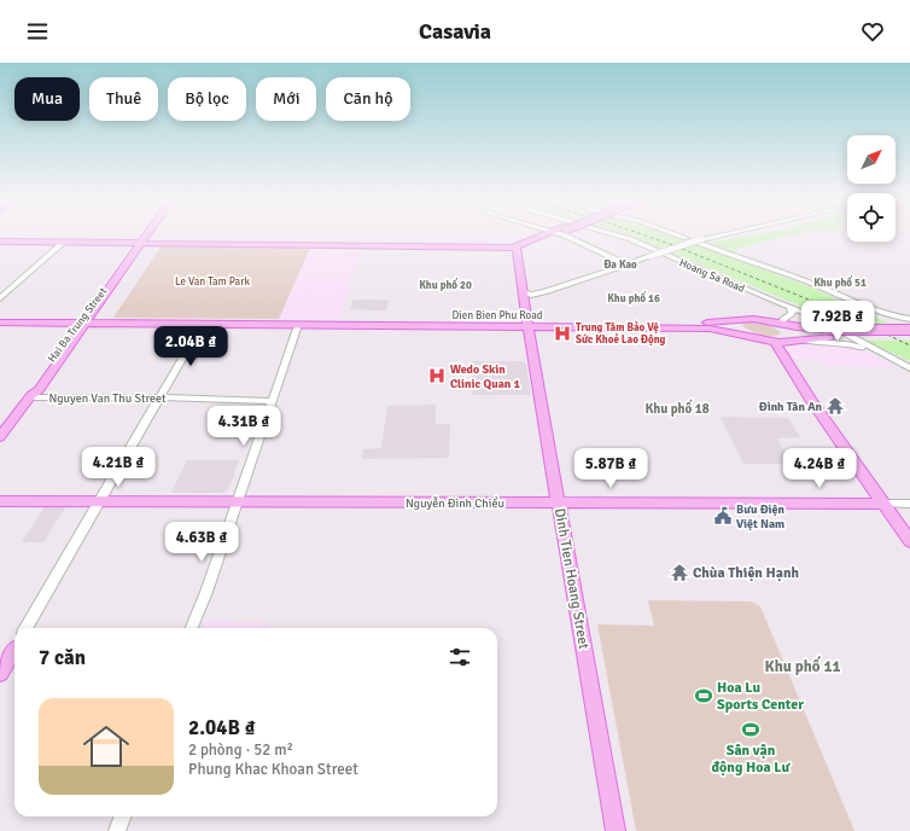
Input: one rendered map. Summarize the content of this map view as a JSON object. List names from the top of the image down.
{
  "streets": {
    "main road": [
      "Dien Bien Phu Road",
      "Hai Ba Trung Street",
      "Nguyễn Đình Chiểu",
      "Dinh Tien Hoang Street"
    ],
    "street": ["Hoang Sa Road", "Nguyen Van Thu Street"]
  },
  "crossings": [
    ["Dien Bien Phu Road", "Hai Ba Trung Street"],
    ["Dien Bien Phu Road", "Dinh Tien Hoang Street"],
    ["Hai Ba Trung Street", "Nguyen Van Thu Street"],
    ["Nguyễn Đình Chiểu", "Dinh Tien Hoang Street"]
  ],
  "districts": [
    "Đa Kao",
    "Khu phố 51",
    "Khu phố 20",
    "Khu phố 16",
    "Khu phố 18",
    "Khu phố 11"
  ],
  "parks": ["Le Van Tam Park"],
  "places": {
    "hospital": ["Trung Tâm Bảo Vệ Sức Khoẻ Lao Động", "Wedo Skin Clinic Quan 1"],
    "temple": ["Đình Tân An", "Chùa Thiện Hạnh"],
    "public building": ["Bưu Điện Việt Nam"],
    "sports": ["Hoa Lu Sports Center", "Sân vận động Hoa Lư"]
  },
  "north": "top right",
  "page": {
    "header": "Casavia",
    "chip": [
      "Mua",
      "Thuê",
      "Bộ lọc",
      "Mới",
      "Căn hộ"
    ],
    "price": [
      "7.92B ₫",
      "2.04B ₫",
      "4.31B ₫",
      "4.21B ₫",
      "5.87B ₫",
      "4.24B ₫",
      "4.63B ₫"
    ],
    "heading": "7 căn",
    "list": [
      {
        "name": "2.04B ₫",
        "note": "2 phòng · 52 m² · Phung Khac Khoan Street"
      }
    ]
  }
}
